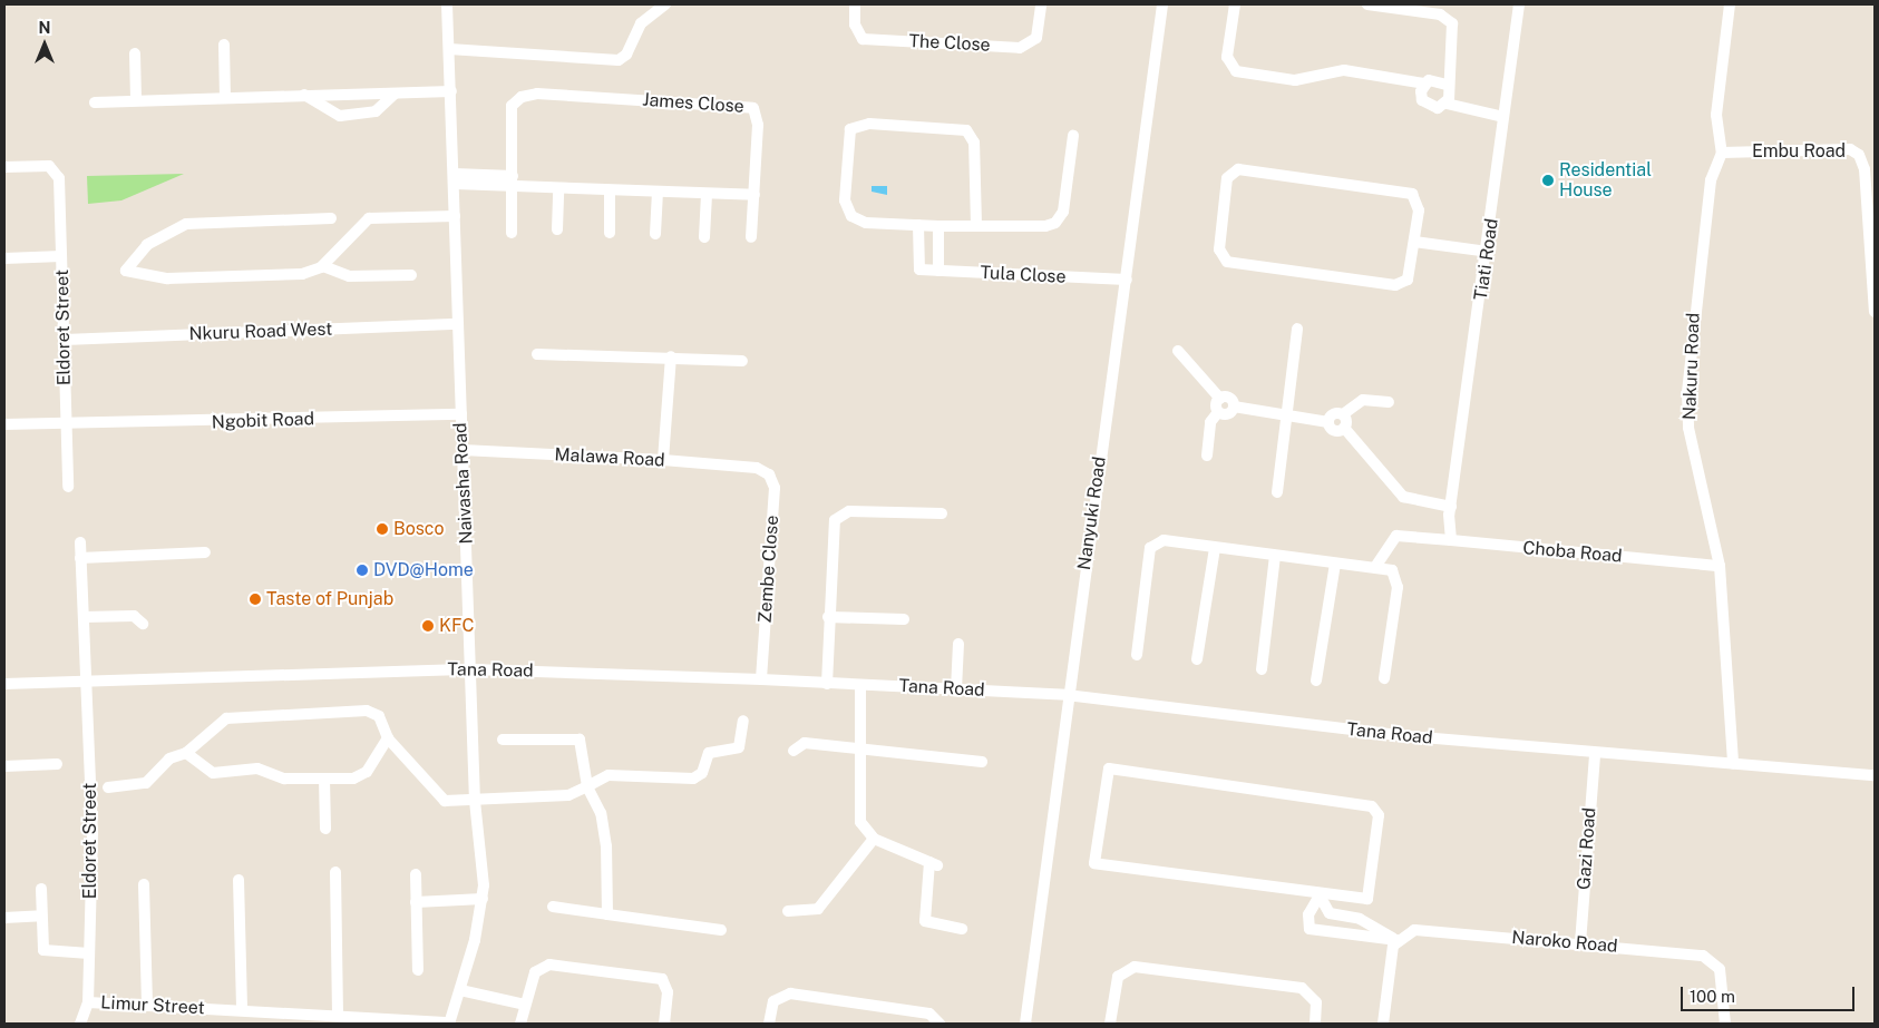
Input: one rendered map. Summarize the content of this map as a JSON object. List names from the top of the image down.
{
  "streets": {
    "street": [
      "The Close",
      "James Close",
      "Embu Road",
      "Tiati Road",
      "Tula Close",
      "Eldoret Street",
      "Nkuru Road West",
      "Nakuru Road",
      "Ngobit Road",
      "Malawa Road",
      "Naivasha Road",
      "Nanyuki Road",
      "Choba Road",
      "Zembe Close",
      "Tana Road",
      "Gazi Road",
      "Naroko Road",
      "Limur Street"
    ]
  },
  "crossings": [
    ["Embu Road", "Nakuru Road"],
    ["Tula Close", "Nanyuki Road"],
    ["Eldoret Street", "Nkuru Road West"],
    ["Eldoret Street", "Ngobit Road"],
    ["Eldoret Street", "Tana Road"],
    ["Eldoret Street", "Limur Street"],
    ["Nkuru Road West", "Naivasha Road"],
    ["Nakuru Road", "Choba Road"],
    ["Nakuru Road", "Tana Road"],
    ["Ngobit Road", "Naivasha Road"],
    ["Malawa Road", "Naivasha Road"],
    ["Malawa Road", "Zembe Close"],
    ["Naivasha Road", "Tana Road"],
    ["Naivasha Road", "Limur Street"],
    ["Nanyuki Road", "Tana Road"],
    ["Zembe Close", "Tana Road"],
    ["Tana Road", "Gazi Road"],
    ["Gazi Road", "Naroko Road"]
  ],
  "places": [
    "Residential House",
    "Bosco",
    "DVD@Home",
    "Taste of Punjab",
    "KFC"
  ],
  "scale_bar": "100 m",
  "north": "top"
}
